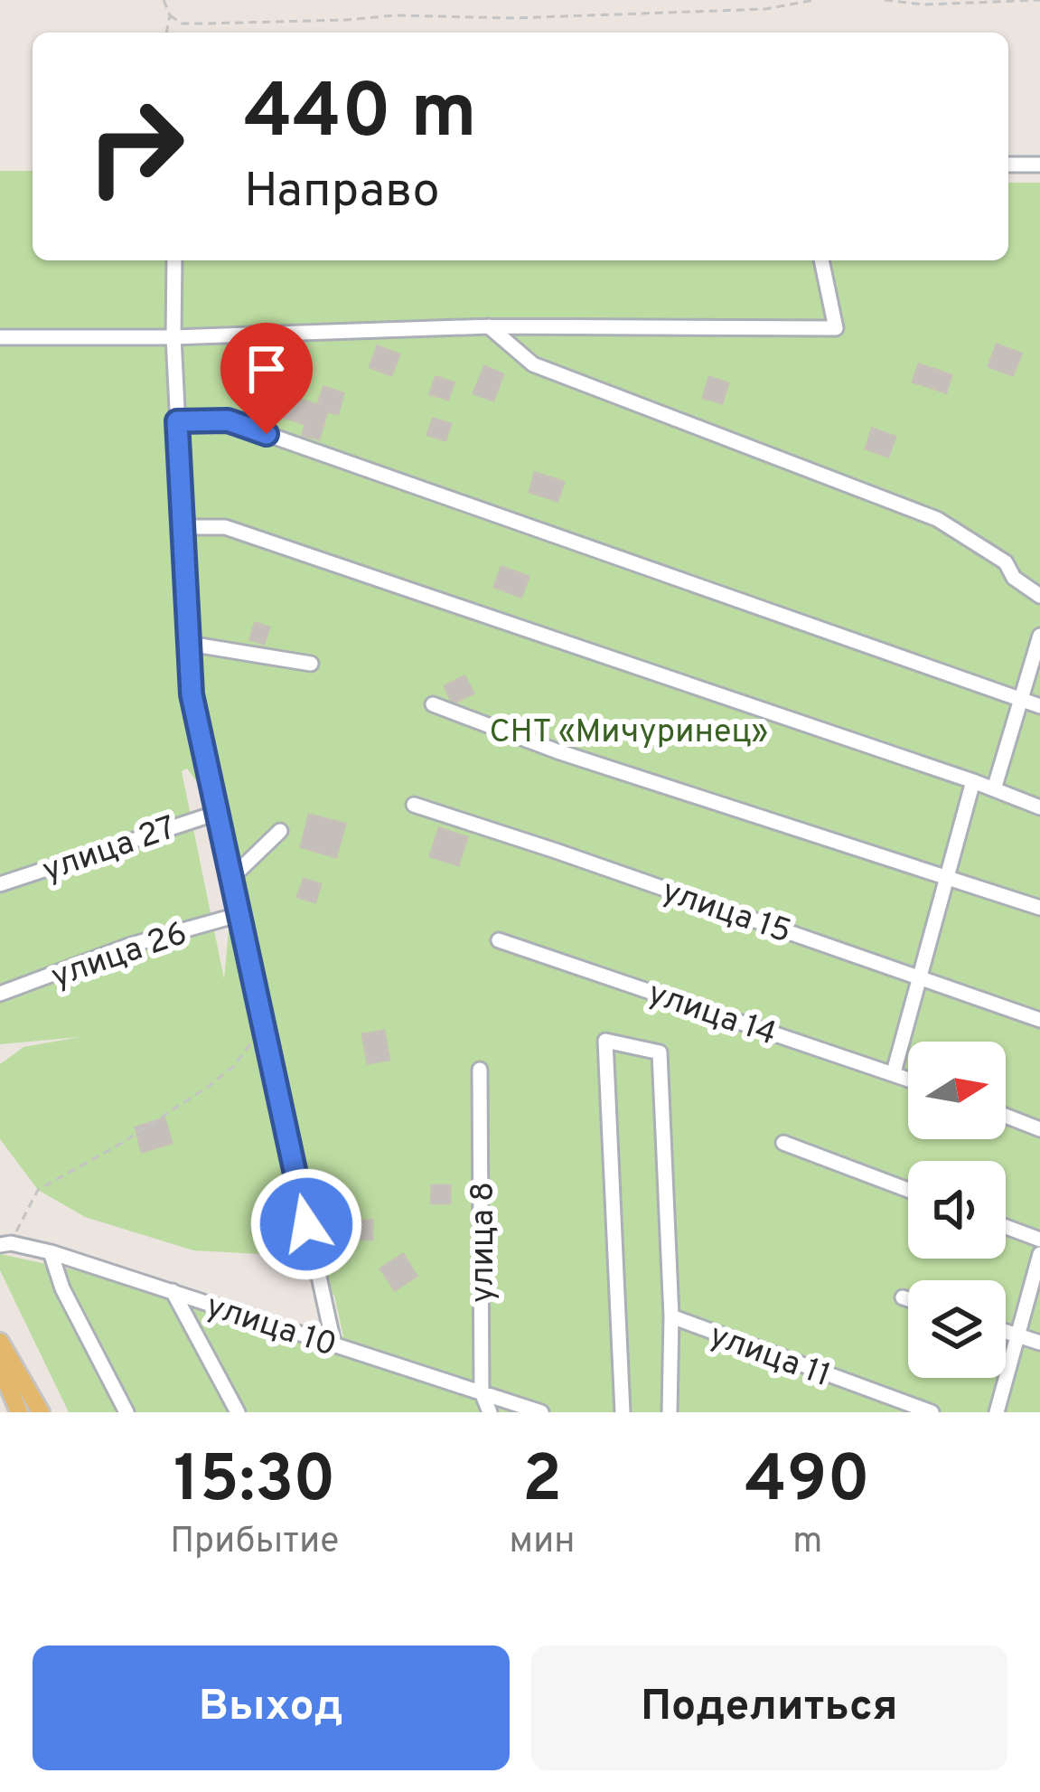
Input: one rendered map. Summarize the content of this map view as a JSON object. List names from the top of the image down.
{
  "streets": {
    "street": [
      "улица 27",
      "улица 15",
      "улица 26",
      "улица 14",
      "улица 8",
      "улица 10",
      "улица 11"
    ]
  },
  "crossings": [
    ["улица 8", "улица 10"]
  ],
  "parks": ["СНТ «Мичуринец»"],
  "north": "right",
  "page": {
    "turn": ["440 m", "Направо"],
    "eta": [
      "15:30",
      "Прибытие",
      "2",
      "мин",
      "490",
      "m"
    ],
    "buttons": ["Выход", "Поделиться"]
  }
}
